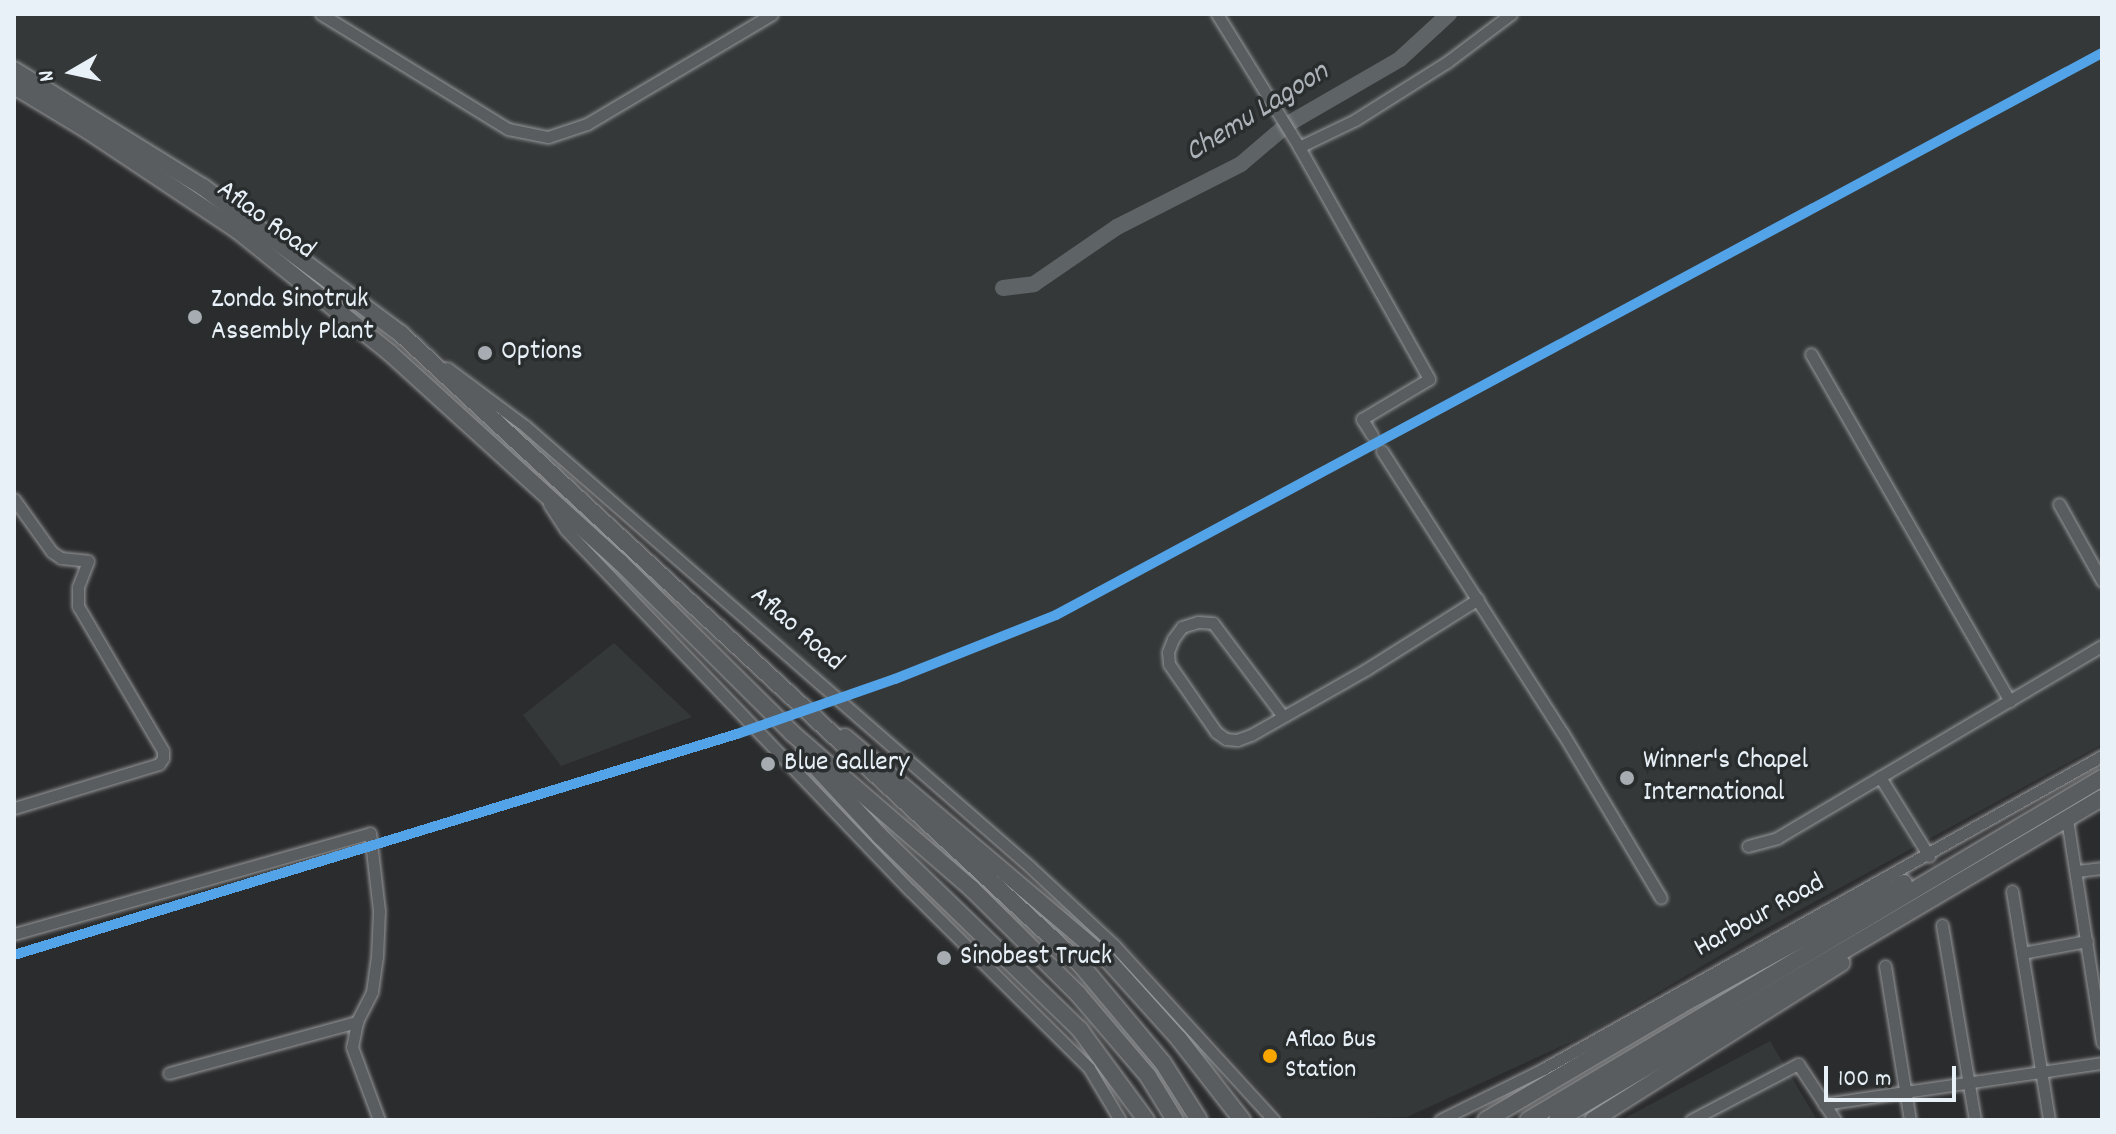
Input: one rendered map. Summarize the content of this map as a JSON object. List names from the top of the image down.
{
  "streets": {
    "highway": ["Aflao Road", "Harbour Road"]
  },
  "water": ["Chemu Lagoon"],
  "places": [
    "Zonda Sinotruk Assembly Plant",
    "Options",
    "Blue Gallery",
    "Winner's Chapel International",
    "Sinobest Truck",
    "Aflao Bus Station"
  ],
  "scale_bar": "100 m",
  "north": "left"
}
